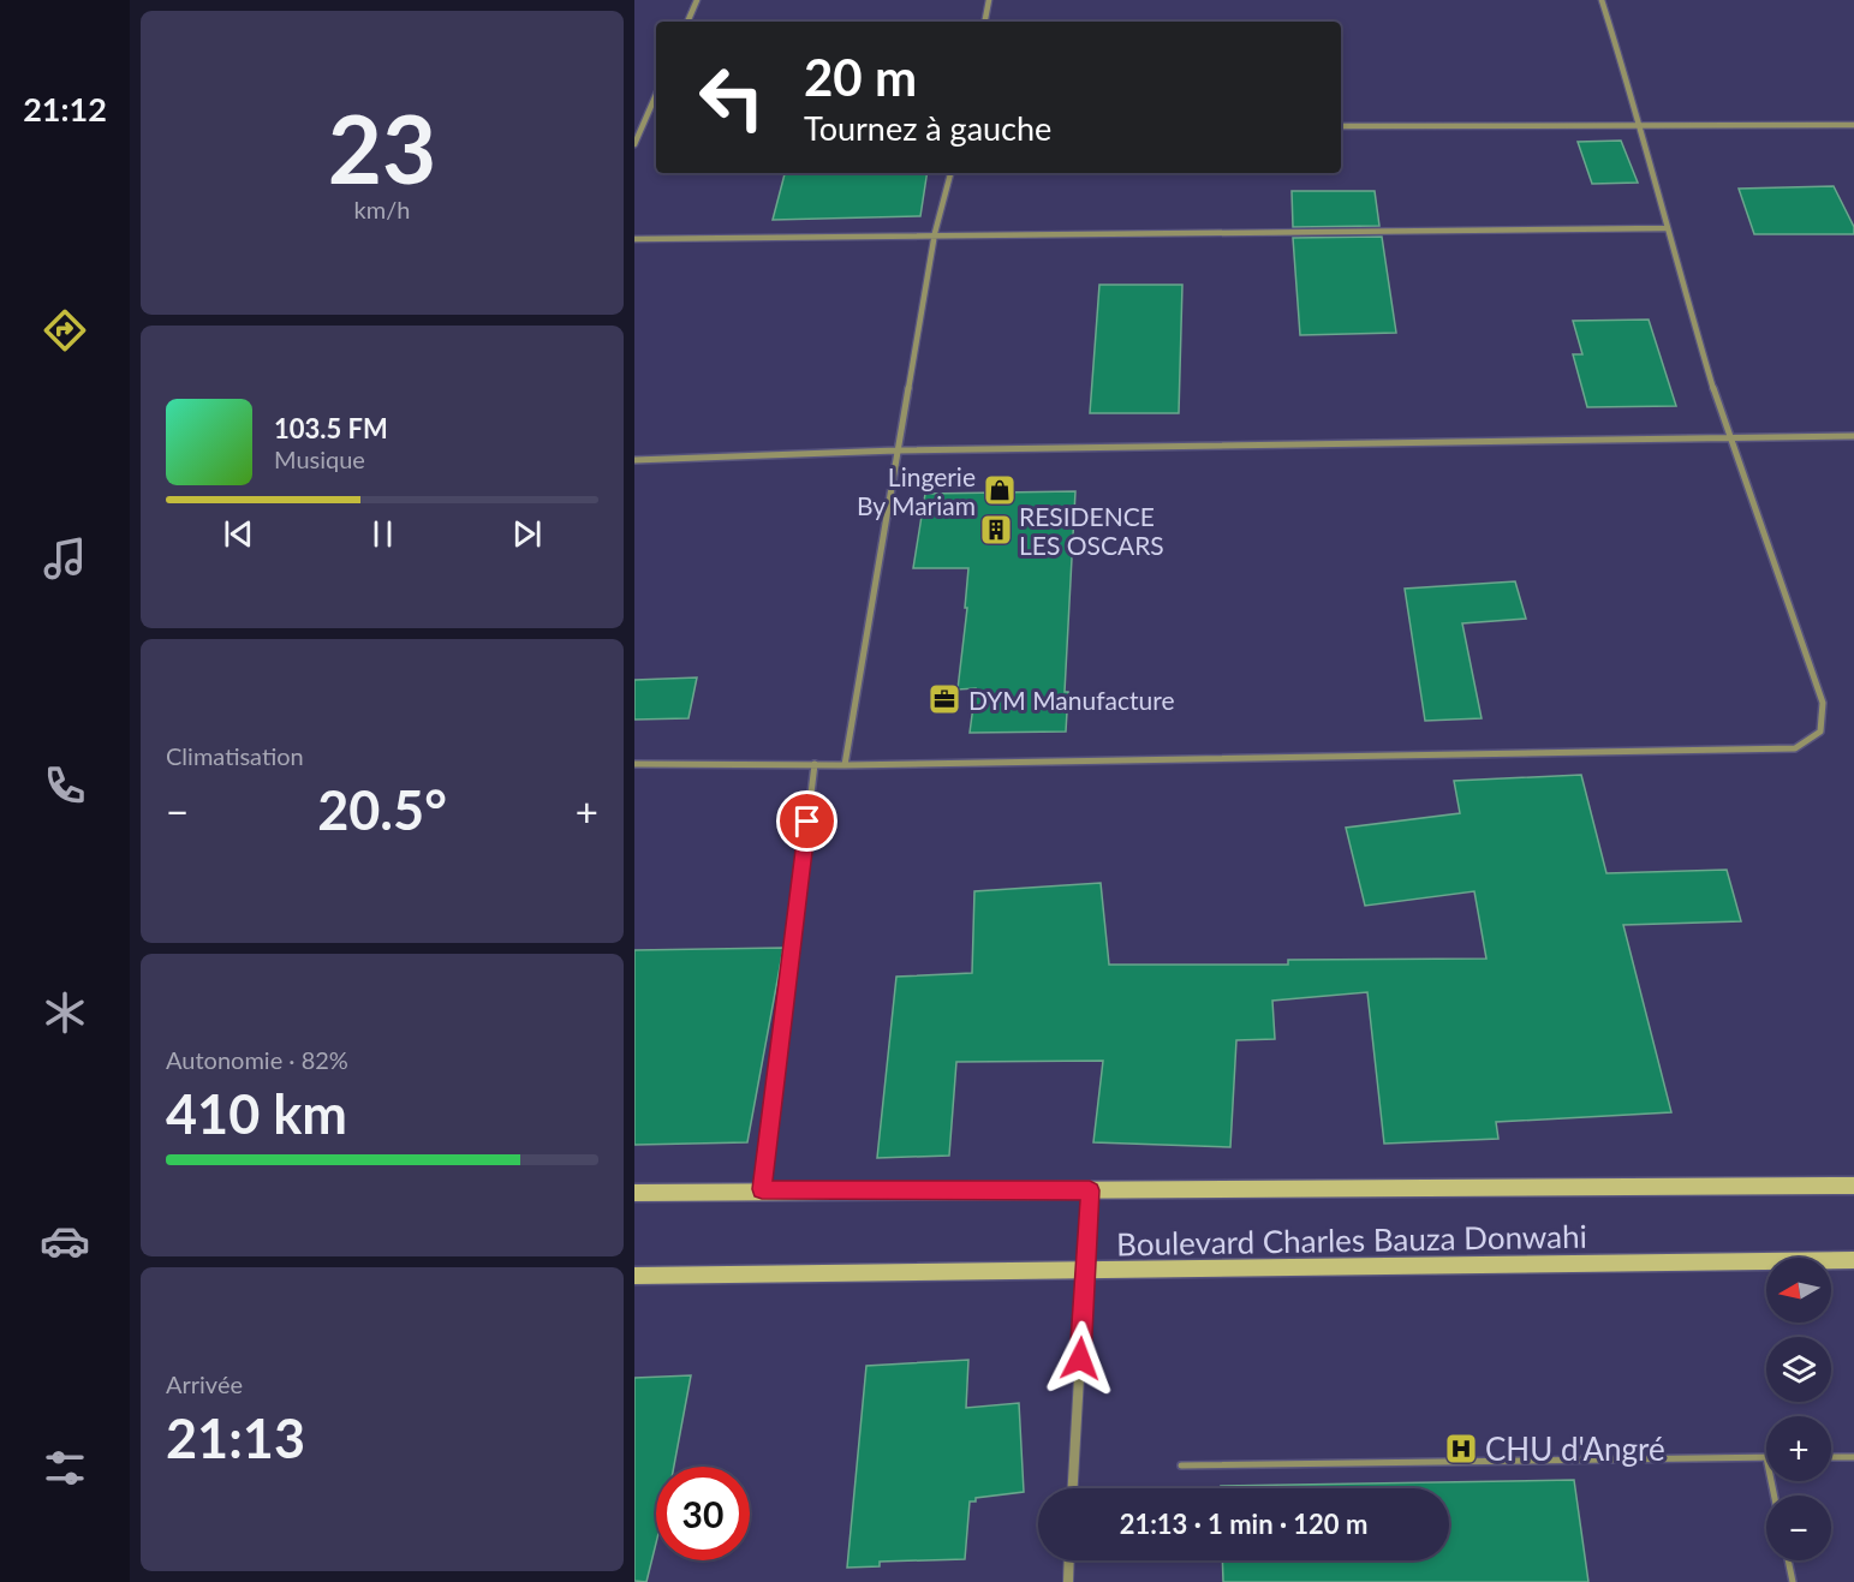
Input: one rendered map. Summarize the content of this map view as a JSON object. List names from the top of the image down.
{
  "streets": {
    "main road": ["Boulevard Charles Bauza Donwahi"]
  },
  "places": {
    "shop": ["Lingerie By Mariam"],
    "building": ["RESIDENCE LES OSCARS"],
    "office": ["DYM Manufacture"],
    "hospital": ["CHU d'Angré"]
  },
  "north": "left",
  "page": {
    "tabs": "21:12",
    "tile": [
      ["23", "km/h"],
      "Climatisation",
      ["Autonomie · 82%", "410 km"],
      ["Arrivée", "21:13"]
    ],
    "turn": ["20 m", "Tournez à gauche"],
    "song": ["103.5 FM", "Musique"],
    "heat": ["−", "20.5°", "+"],
    "map_buttons": ["+", "−"],
    "limit": "30",
    "trip": "21:13 · 1 min · 120 m"
  }
}
